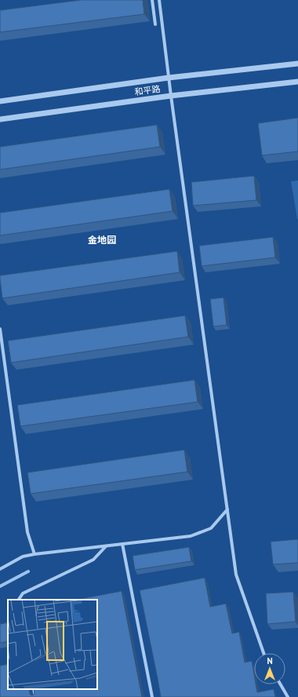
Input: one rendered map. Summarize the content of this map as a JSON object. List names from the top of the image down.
{
  "streets": {
    "street": ["和平路"]
  },
  "districts": ["金地园"],
  "north": "top"
}
